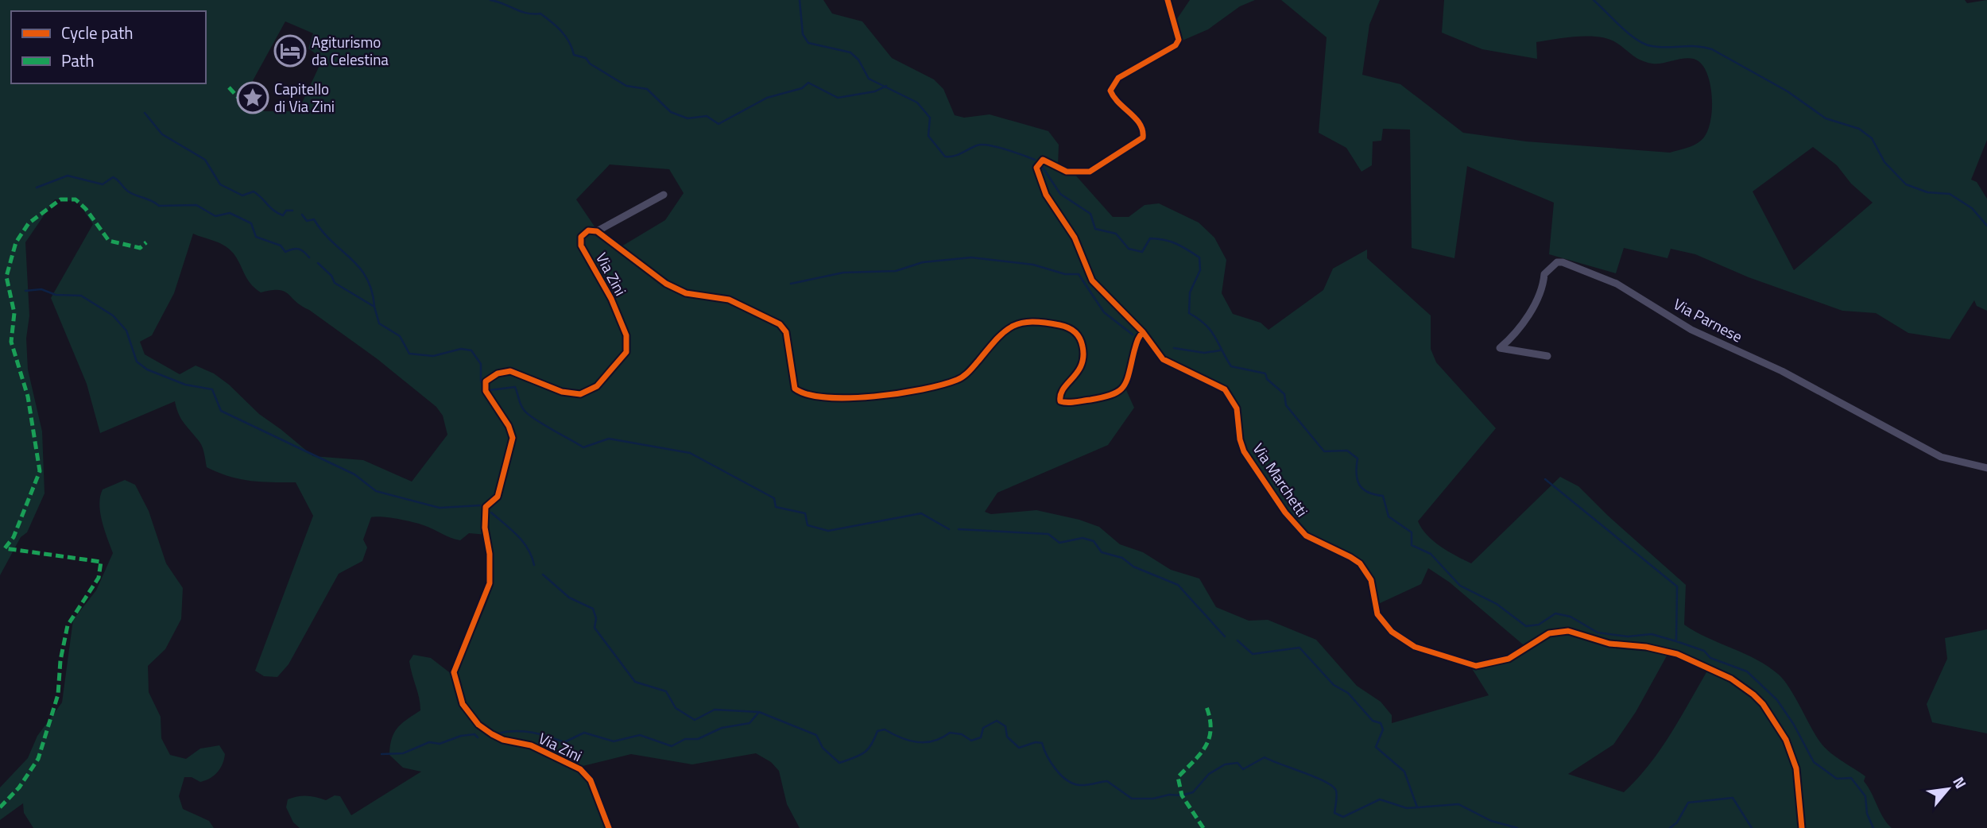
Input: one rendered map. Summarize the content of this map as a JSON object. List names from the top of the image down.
{
  "streets": {
    "street": ["Via Zini", "Via Parnese", "Via Marchetti"]
  },
  "crossings": [
    ["Via Zini", "Via Marchetti"]
  ],
  "places": {
    "hotel": ["Agiturismo da Celestina"],
    "place": ["Capitello di Via Zini"]
  },
  "legend": ["Cycle path", "Path"],
  "north": "top right"
}
